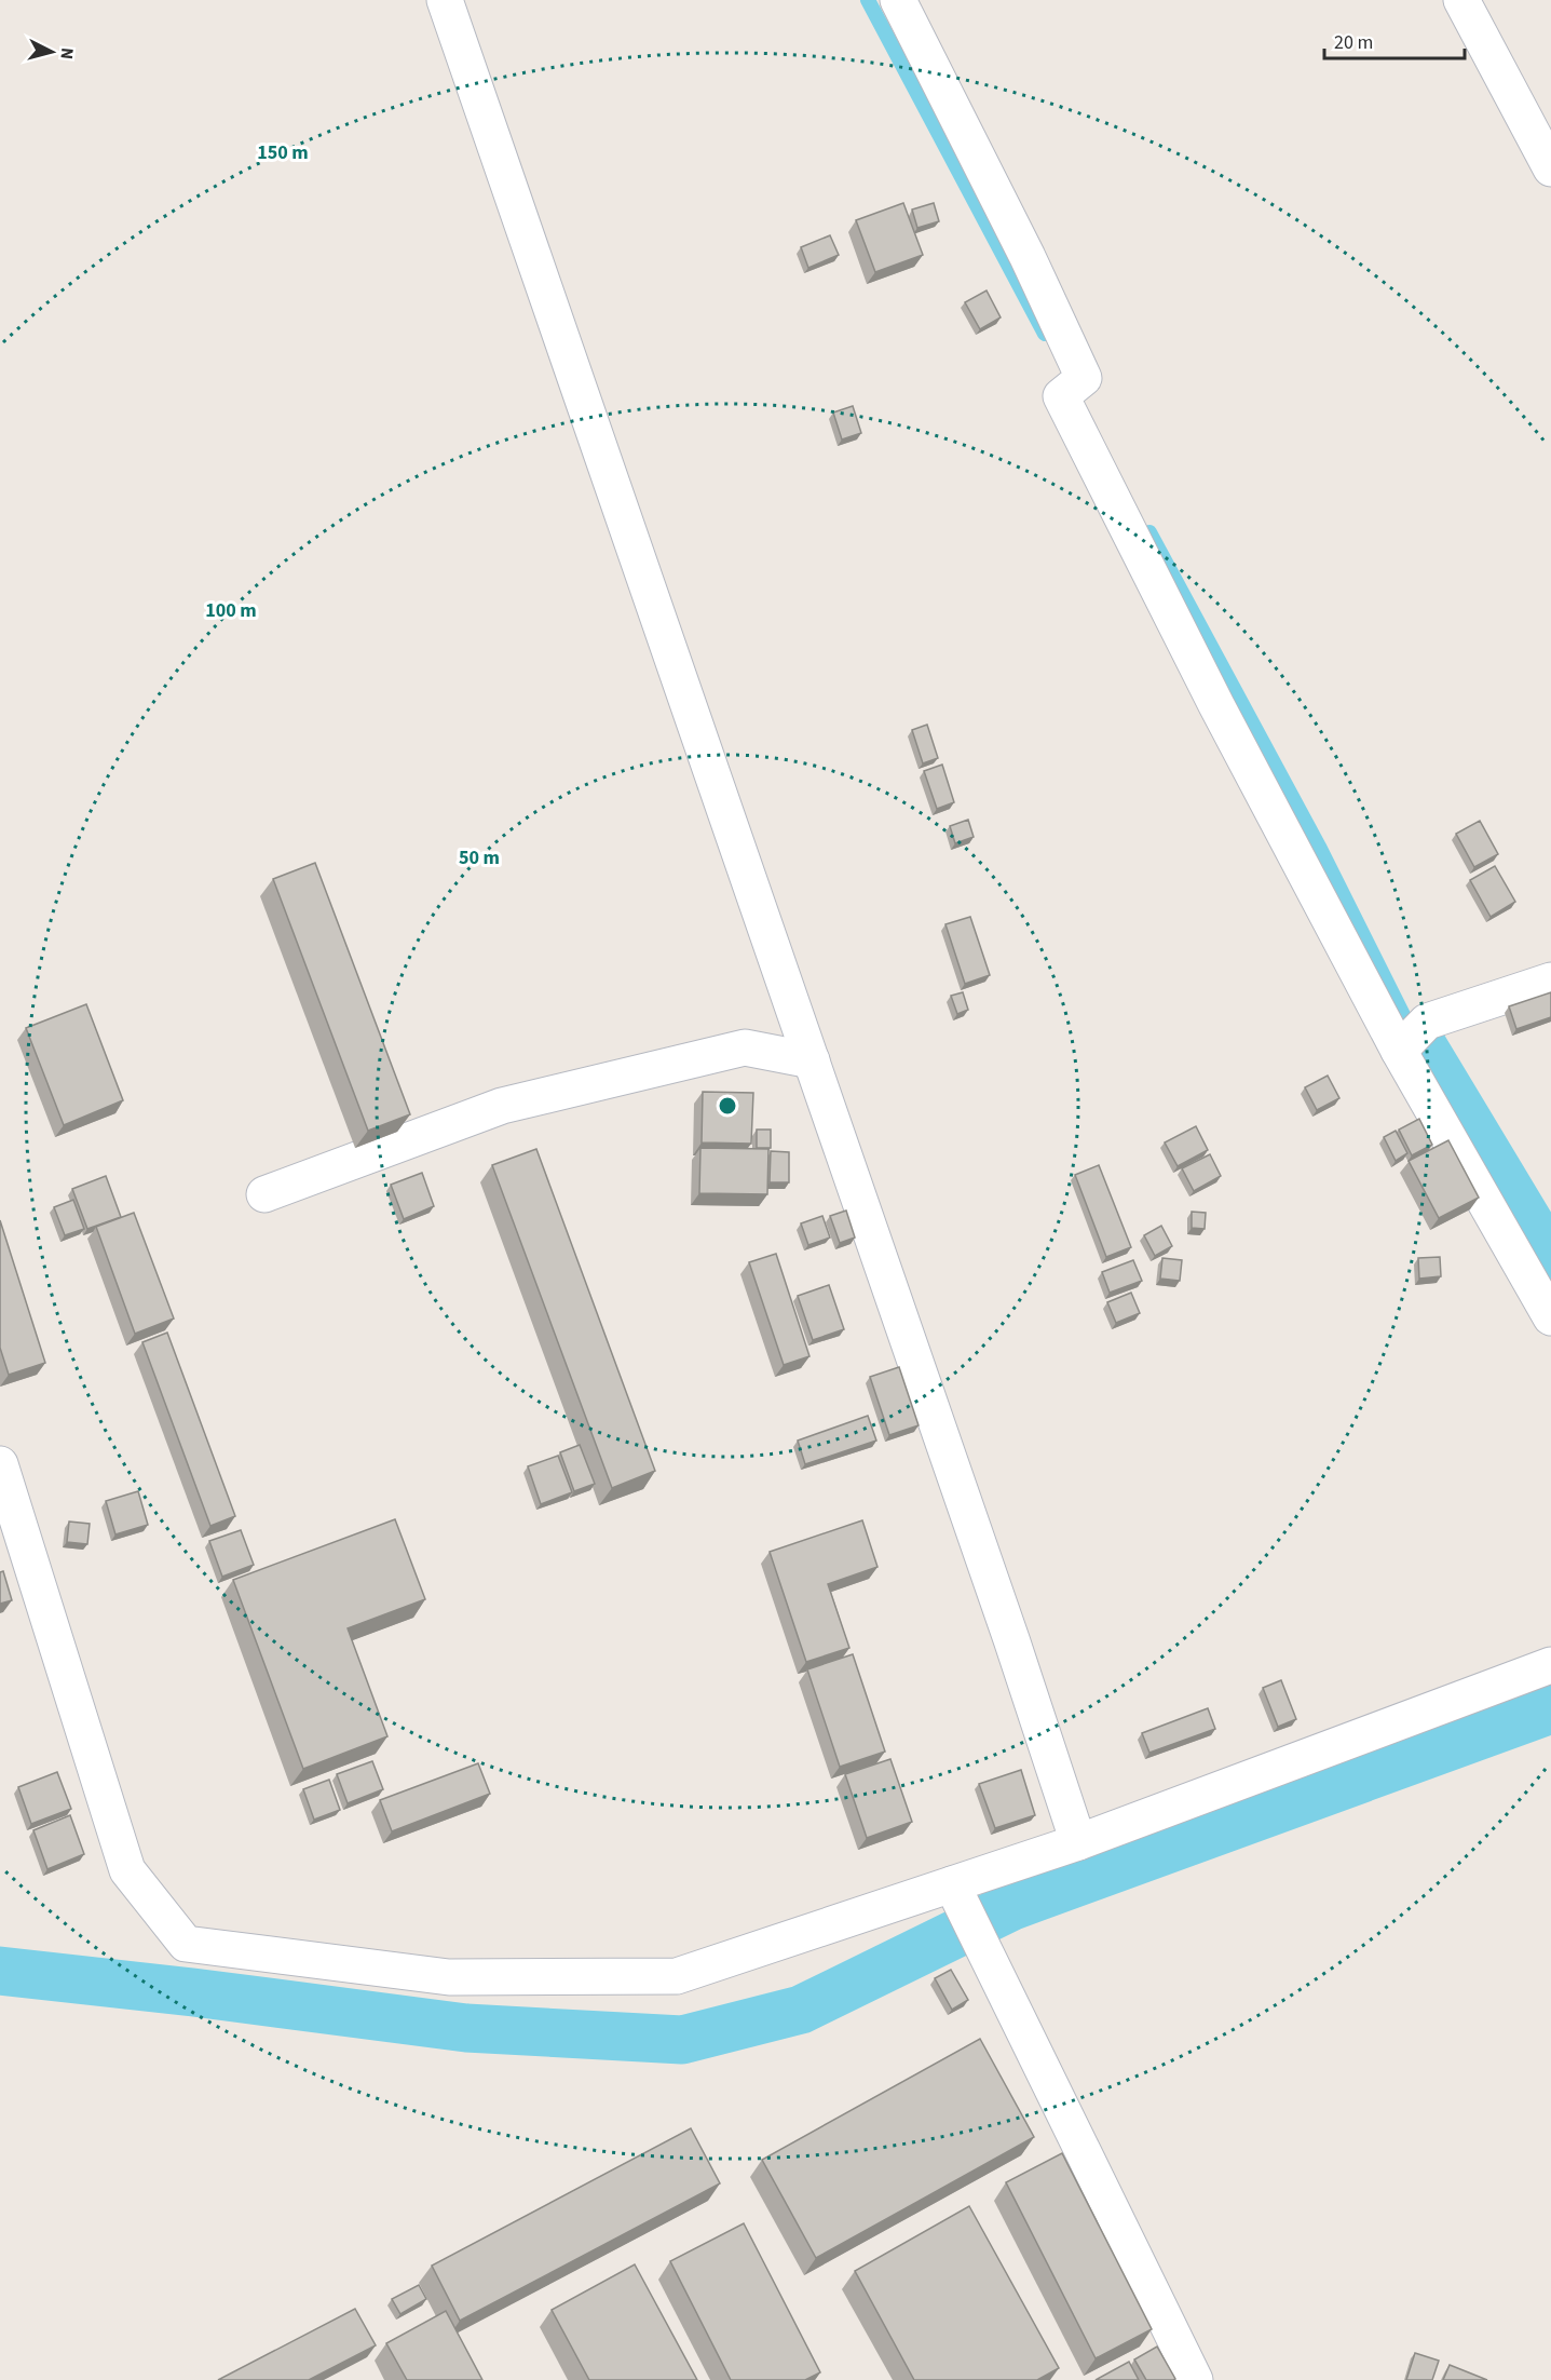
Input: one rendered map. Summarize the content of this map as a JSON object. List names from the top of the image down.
{
  "scale_bar": "20 m",
  "north": "right",
  "rings": ["150 m", "100 m", "50 m"]
}
